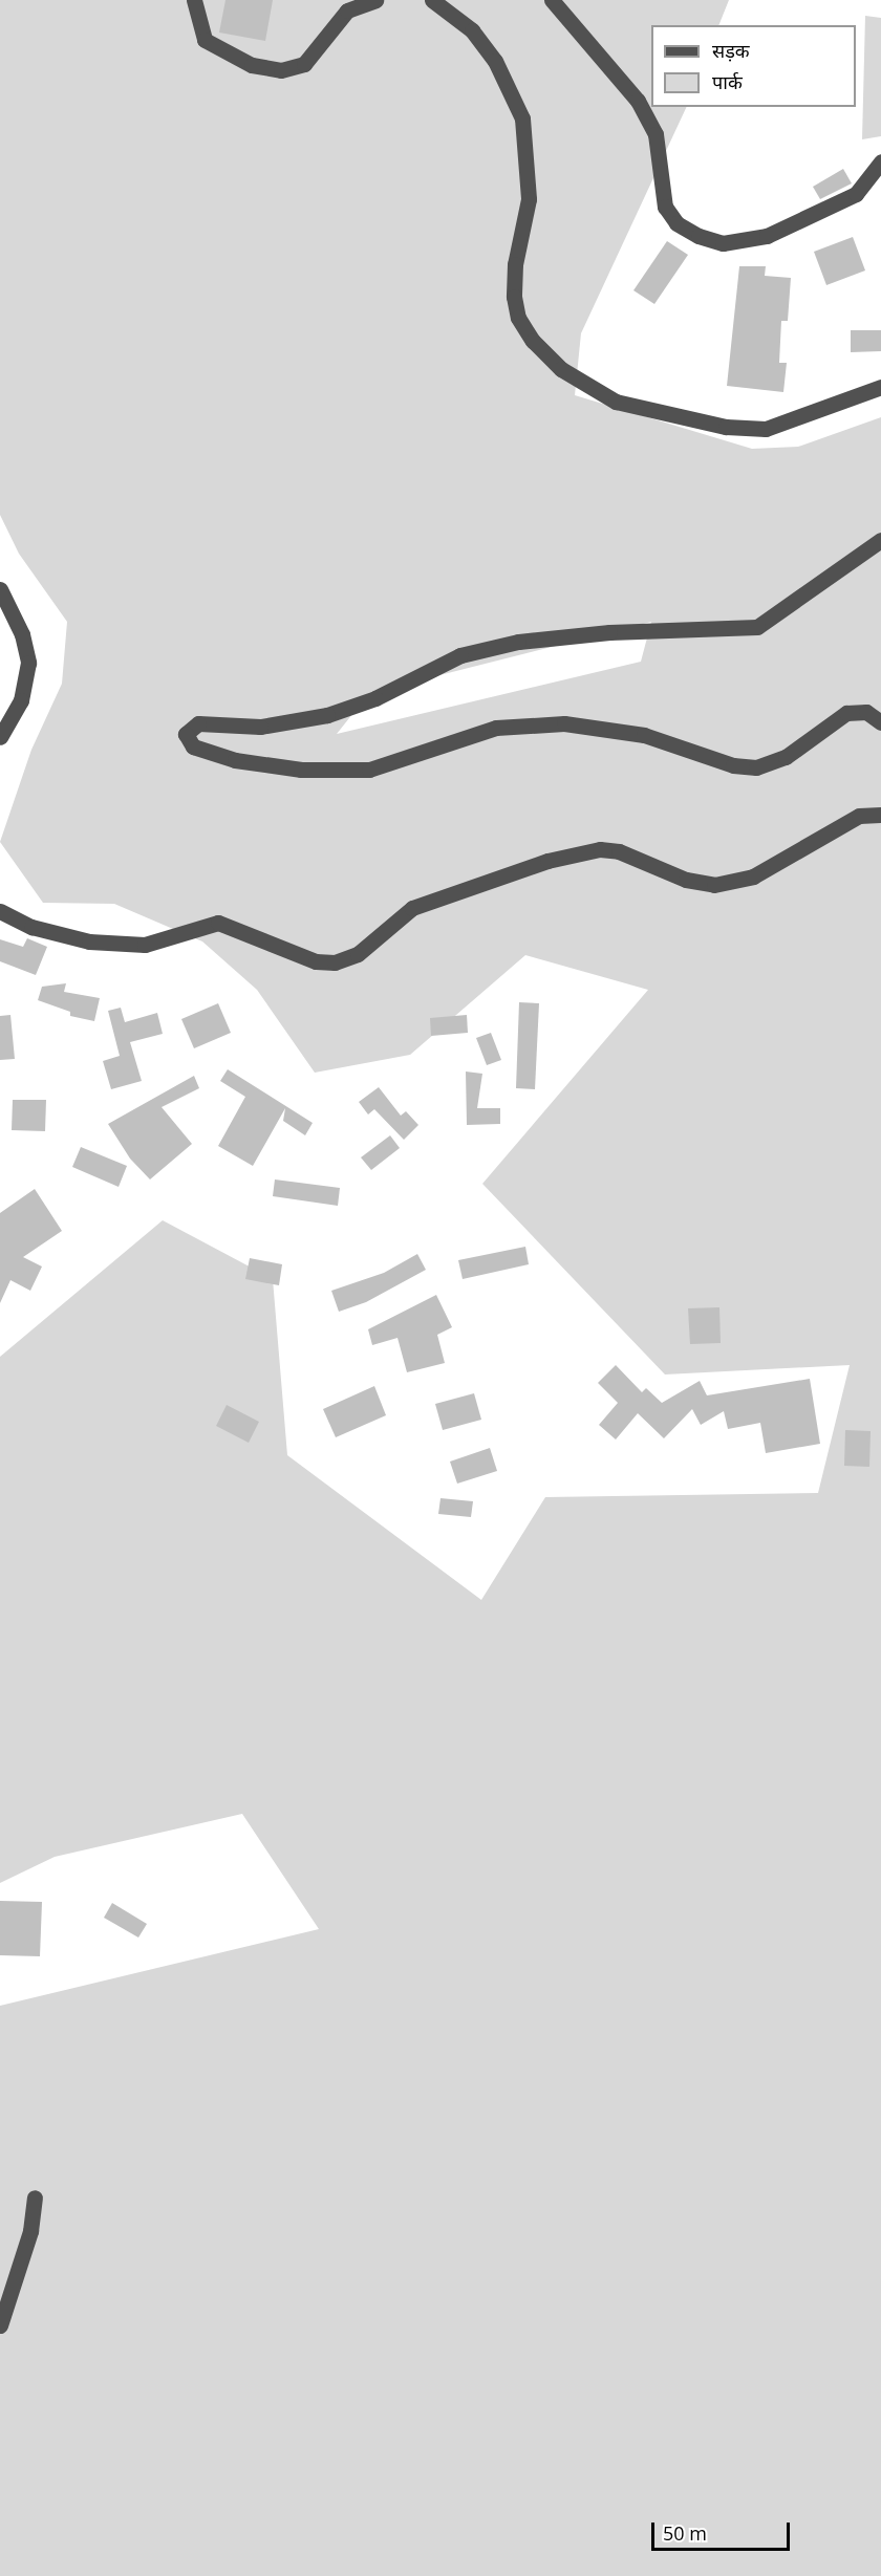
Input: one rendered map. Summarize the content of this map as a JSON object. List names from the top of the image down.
{
  "legend": ["सड़क", "पार्क"],
  "scale_bar": "50 m"
}
